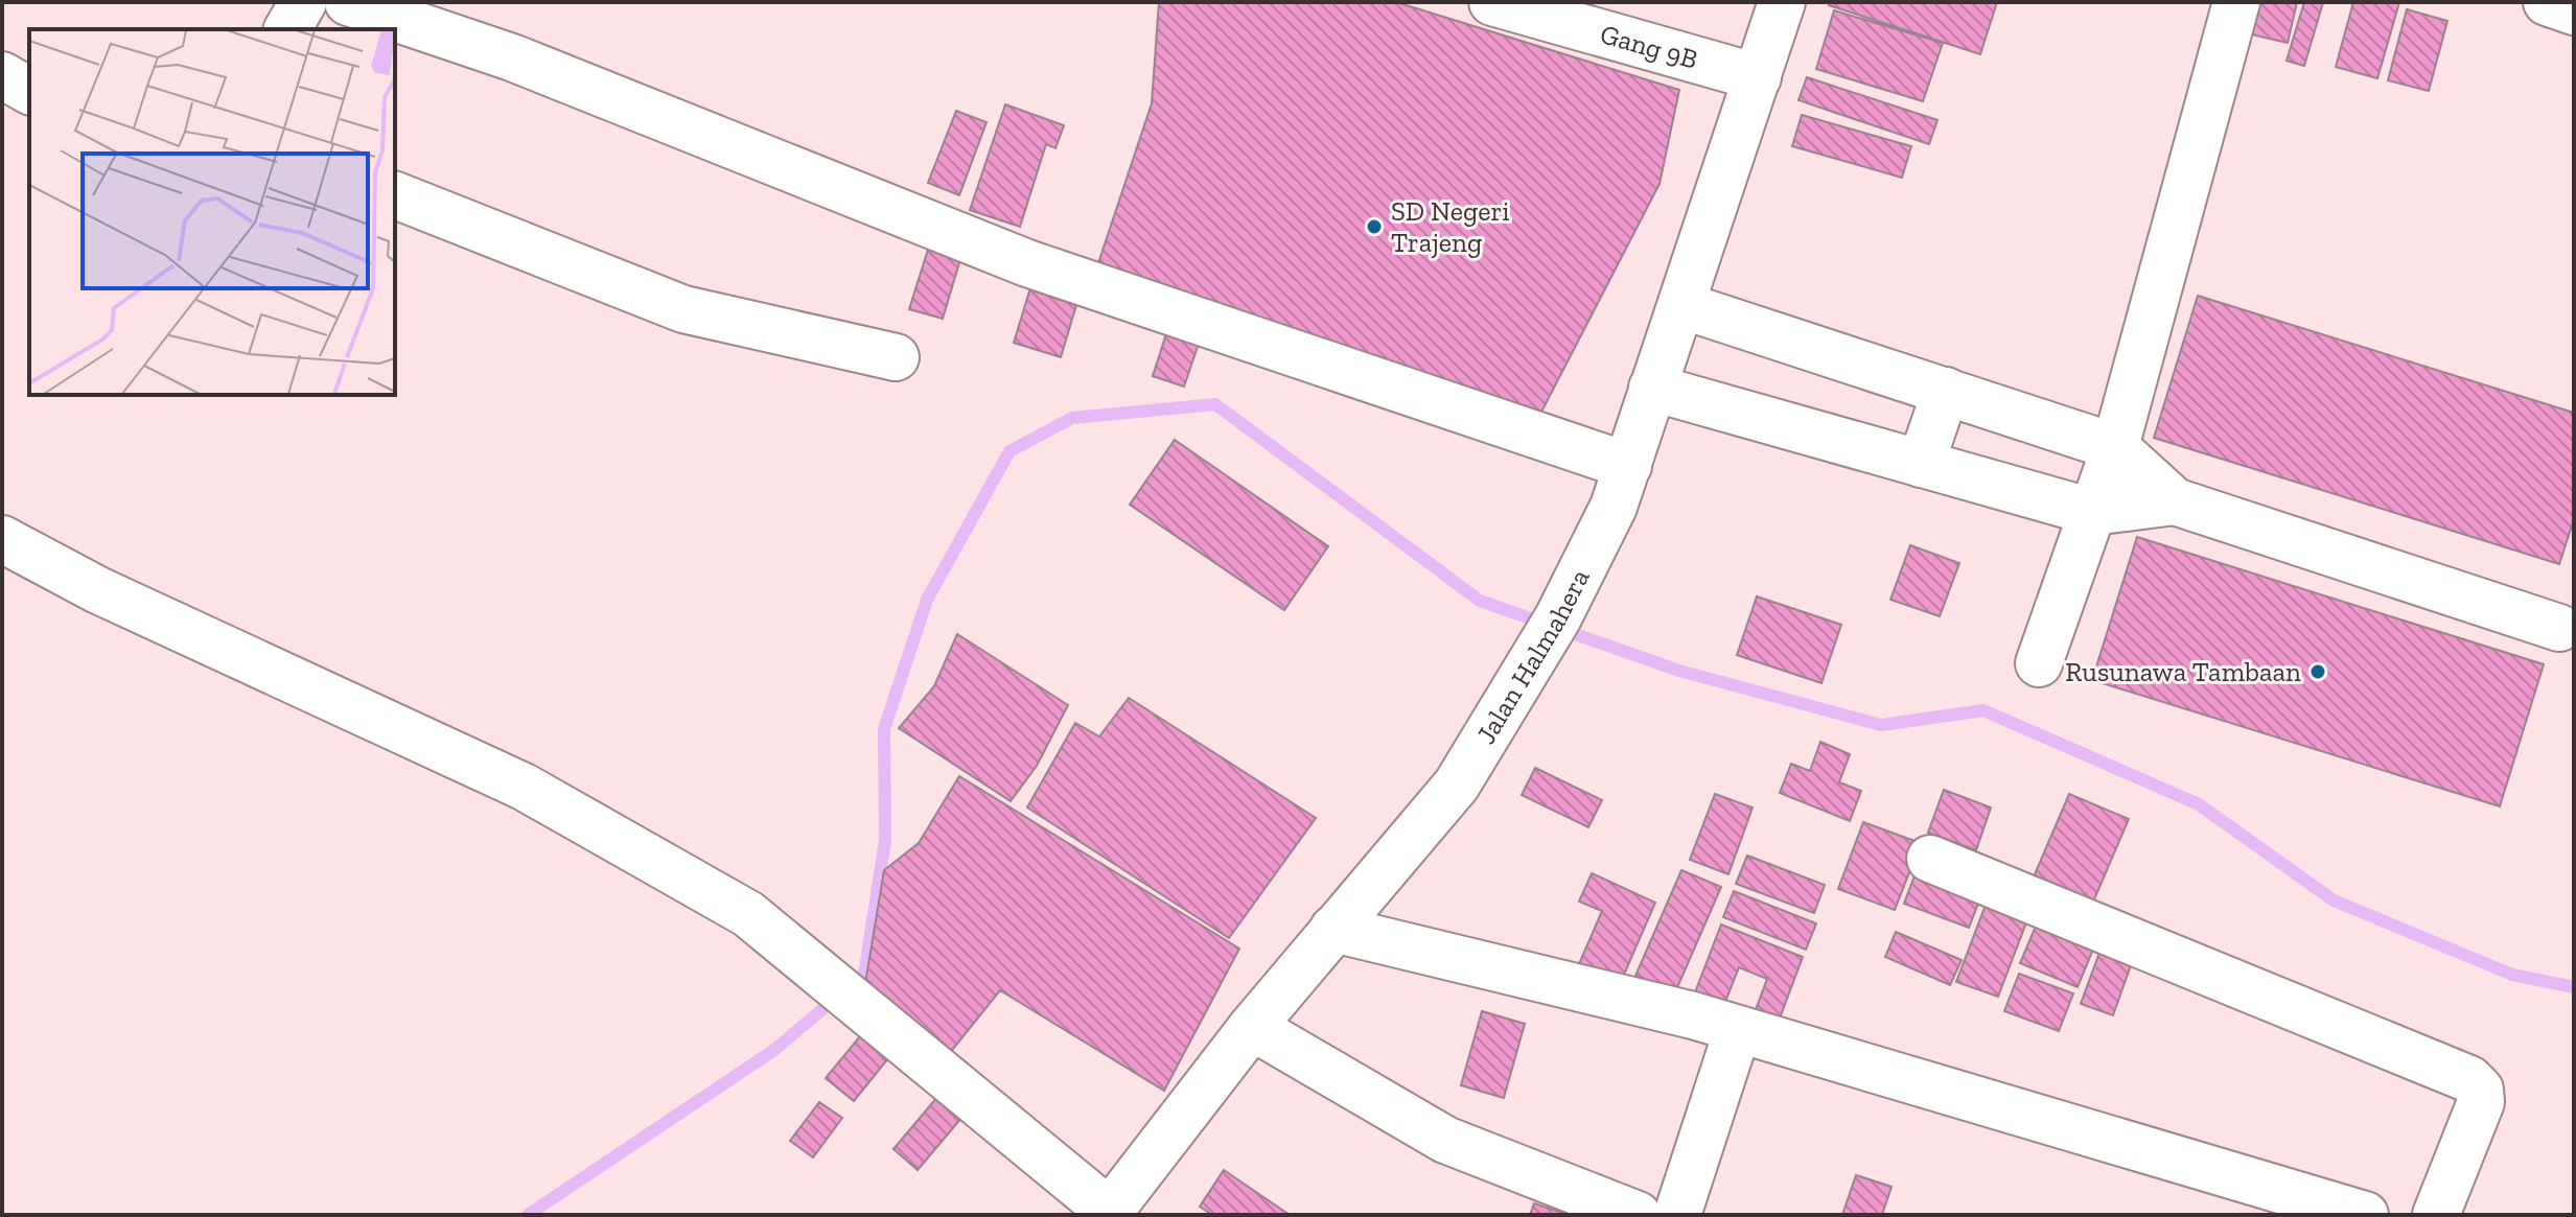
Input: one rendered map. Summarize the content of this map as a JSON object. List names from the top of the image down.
{
  "streets": {
    "street": ["Gang 9B", "Jalan Halmahera"]
  },
  "crossings": [
    ["Gang 9B", "Jalan Halmahera"]
  ],
  "places": ["SD Negeri Trajeng", "Rusunawa Tambaan"]
}
